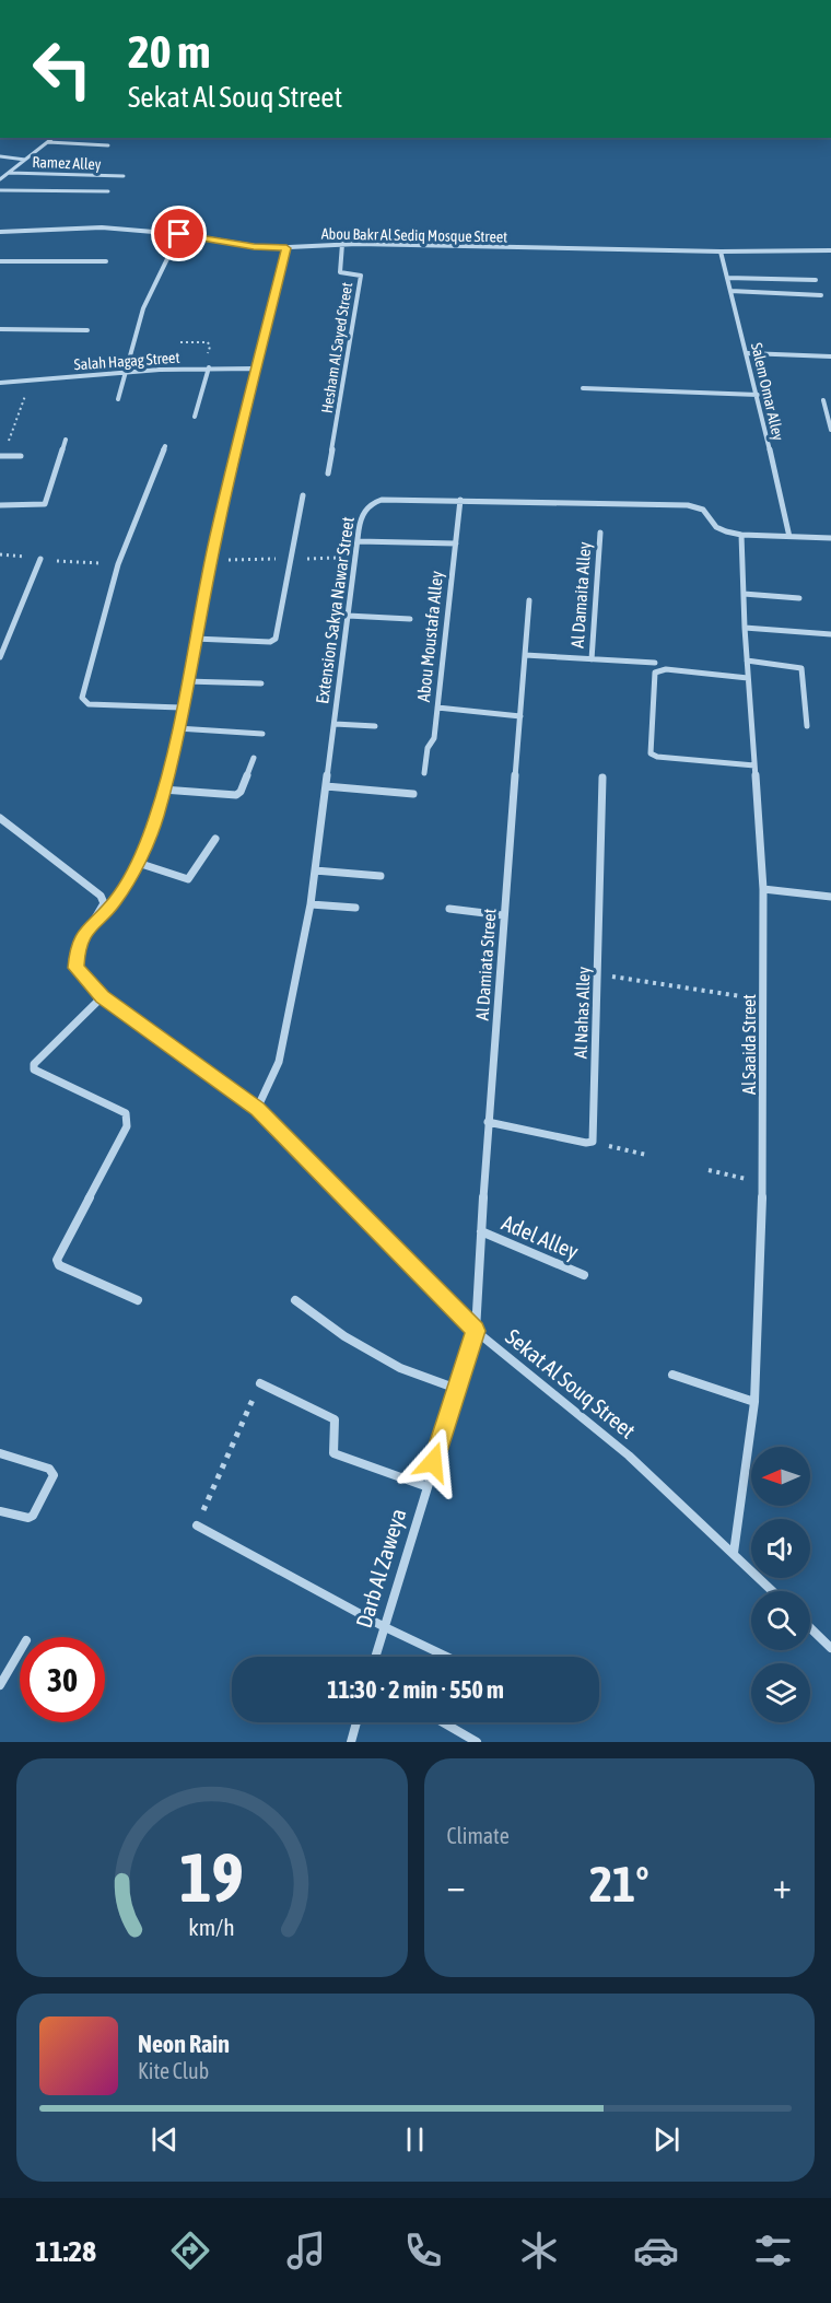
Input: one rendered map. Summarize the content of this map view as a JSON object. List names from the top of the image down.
{
  "streets": {
    "street": [
      "Ramez Alley",
      "Abou Bakr Al Sediq Mosque Street",
      "Hesham Al Sayed Street",
      "Salah Hagag Street",
      "Salem Omar Alley",
      "Al Damaita Alley",
      "Extension Sakya Nawar Street",
      "Abou Moustafa Alley",
      "Al Damiata Street",
      "Al Nahas Alley",
      "Al Saaida Street",
      "Adel Alley",
      "Sekat Al Souq Street",
      "Darb Al Zaweya"
    ]
  },
  "crossings": [
    ["Abou Bakr Al Sediq Mosque Street", "Hesham Al Sayed Street"],
    ["Abou Bakr Al Sediq Mosque Street", "Salem Omar Alley"],
    ["Abou Bakr Al Sediq Mosque Street", "Sekat Al Souq Street"],
    ["Salah Hagag Street", "Sekat Al Souq Street"],
    ["Salem Omar Alley", "Extension Sakya Nawar Street"],
    ["Extension Sakya Nawar Street", "Abou Moustafa Alley"],
    ["Extension Sakya Nawar Street", "Al Saaida Street"],
    ["Extension Sakya Nawar Street", "Sekat Al Souq Street"],
    ["Al Damiata Street", "Adel Alley"],
    ["Al Damiata Street", "Sekat Al Souq Street"],
    ["Al Damiata Street", "Darb Al Zaweya"],
    ["Al Saaida Street", "Sekat Al Souq Street"],
    ["Sekat Al Souq Street", "Darb Al Zaweya"]
  ],
  "north": "left",
  "page": {
    "turn": ["20 m", "Sekat Al Souq Street"],
    "limit": "30",
    "trip": "11:30 · 2 min · 550 m",
    "tile": "Climate",
    "heat": ["−", "21°", "+"],
    "song": ["Neon Rain", "Kite Club"],
    "tabs": "11:28",
    "gauge": ["19", "km/h"]
  }
}
